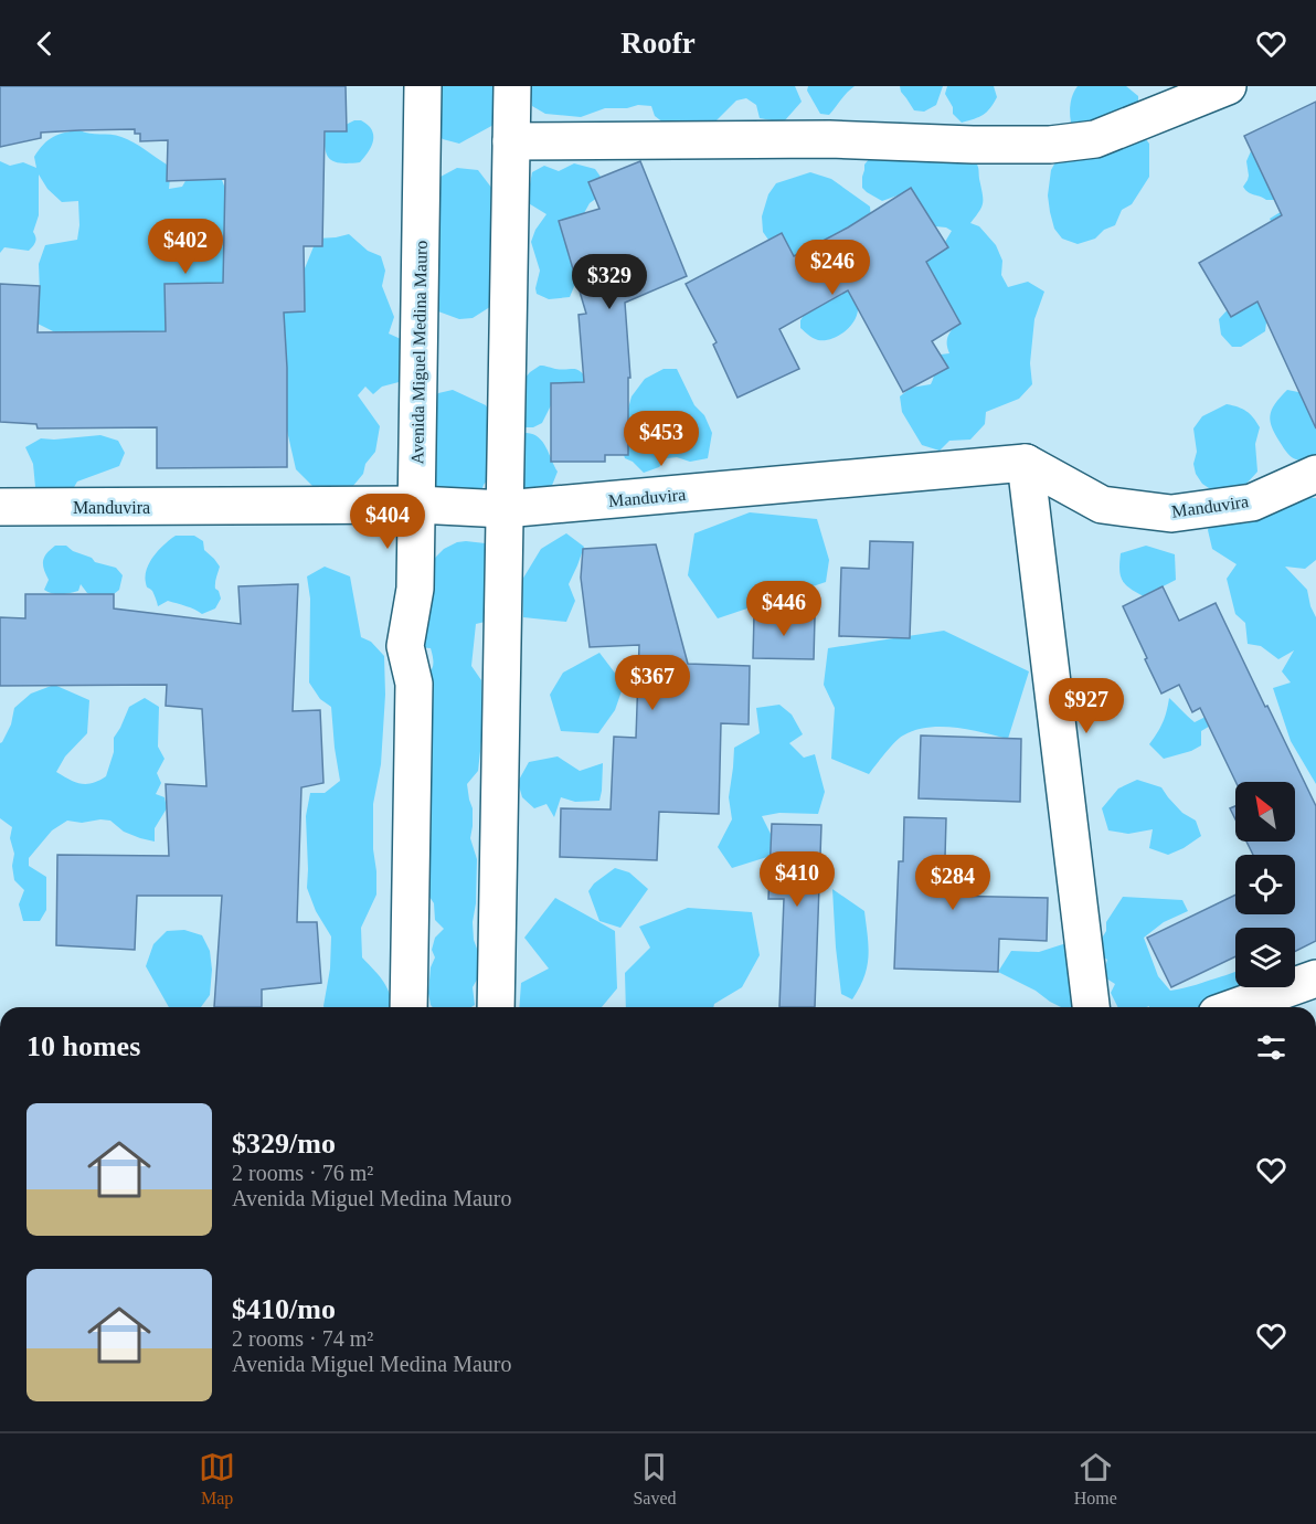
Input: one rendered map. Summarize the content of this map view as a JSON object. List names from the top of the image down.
{
  "streets": {
    "street": ["Avenida Miguel Medina Mauro", "Manduvira"]
  },
  "crossings": [
    ["Avenida Miguel Medina Mauro", "Manduvira"]
  ],
  "north": "top left",
  "page": {
    "header": "Roofr",
    "price": [
      "$402",
      "$246",
      "$329",
      "$453",
      "$404",
      "$446",
      "$367",
      "$927",
      "$410",
      "$284"
    ],
    "heading": "10 homes",
    "list": [
      {
        "name": "$329/mo",
        "note": "2 rooms · 76 m² · Avenida Miguel Medina Mauro"
      },
      {
        "name": "$410/mo",
        "note": "2 rooms · 74 m² · Avenida Miguel Medina Mauro"
      }
    ],
    "tabs": ["Map", "Saved", "Home"]
  }
}
